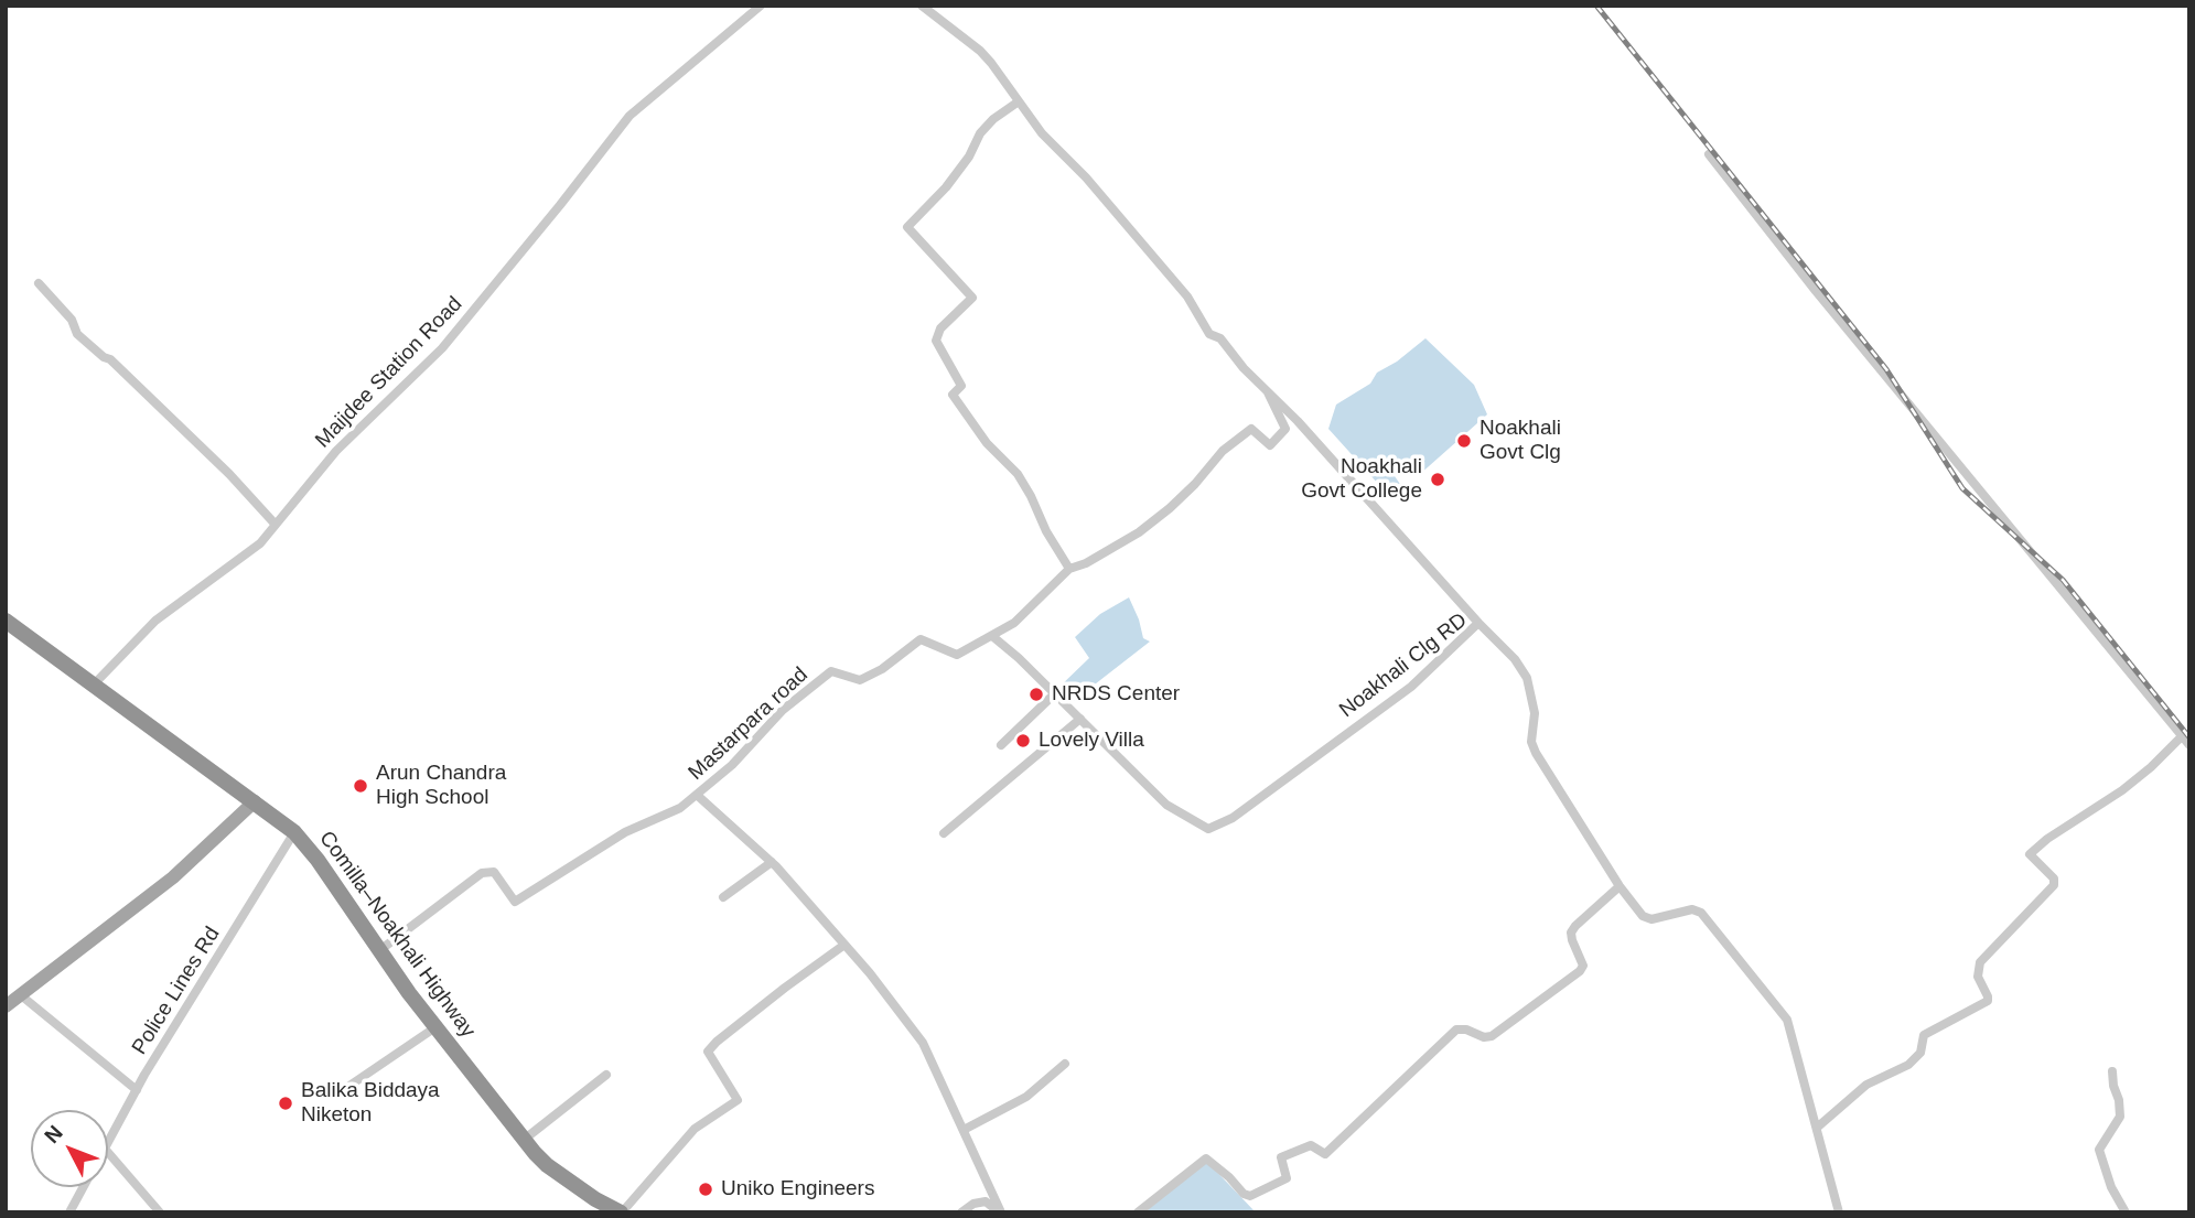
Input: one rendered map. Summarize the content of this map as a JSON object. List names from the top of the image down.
{
  "streets": {
    "highway": ["Comilla–Noakhali Highway"],
    "street": [
      "Maijdee Station Road",
      "Noakhali Clg RD",
      "Mastarpara road",
      "Police Lines Rd"
    ]
  },
  "crossings": [
    ["Maijdee Station Road", "Comilla–Noakhali Highway"],
    ["Noakhali Clg RD", "Mastarpara road"],
    ["Mastarpara road", "Comilla–Noakhali Highway"],
    ["Comilla–Noakhali Highway", "Police Lines Rd"]
  ],
  "places": [
    "Noakhali Govt Clg",
    "Noakhali Govt College",
    "NRDS Center",
    "Lovely Villa",
    "Arun Chandra High School",
    "Balika Biddaya Niketon",
    "Uniko Engineers"
  ],
  "north": "top left"
}
